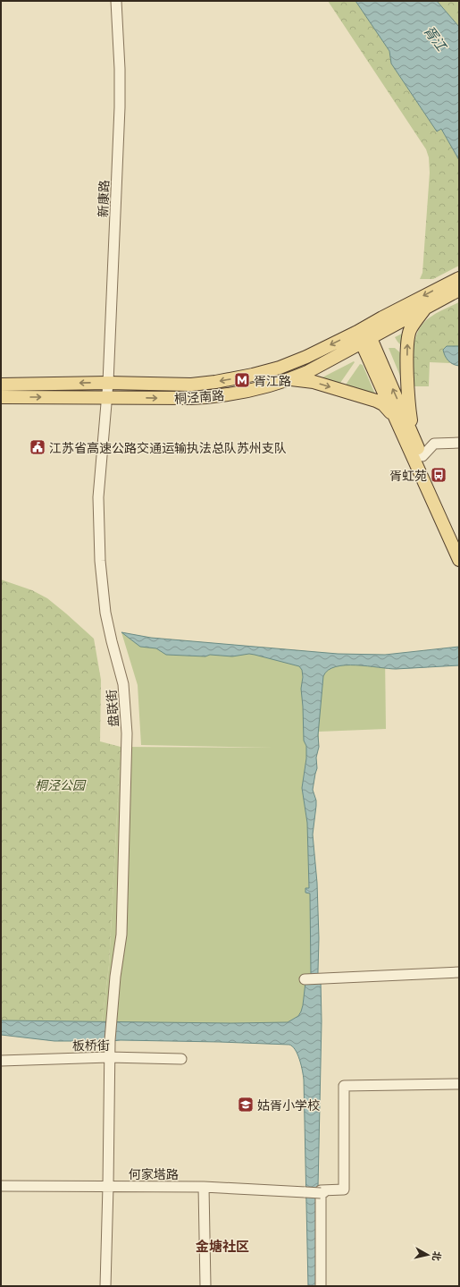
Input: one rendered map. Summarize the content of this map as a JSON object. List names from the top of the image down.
{
  "streets": {
    "main road": ["桐泾南路"],
    "street": [
      "新康路",
      "盘联街",
      "板桥街",
      "何家塔路"
    ]
  },
  "crossings": [
    ["新康路", "桐泾南路"],
    ["新康路", "盘联街"],
    ["桐泾南路", "盘联街"],
    ["盘联街", "板桥街"],
    ["盘联街", "何家塔路"]
  ],
  "districts": ["金塘社区"],
  "water": ["胥江"],
  "parks": ["桐泾公园"],
  "places": {
    "metro station": ["胥江路"],
    "public building": ["江苏省高速公路交通运输执法总队苏州支队"],
    "bus stop": ["胥虹苑"],
    "school or university": ["姑胥小学校"]
  },
  "north": "right"
}
